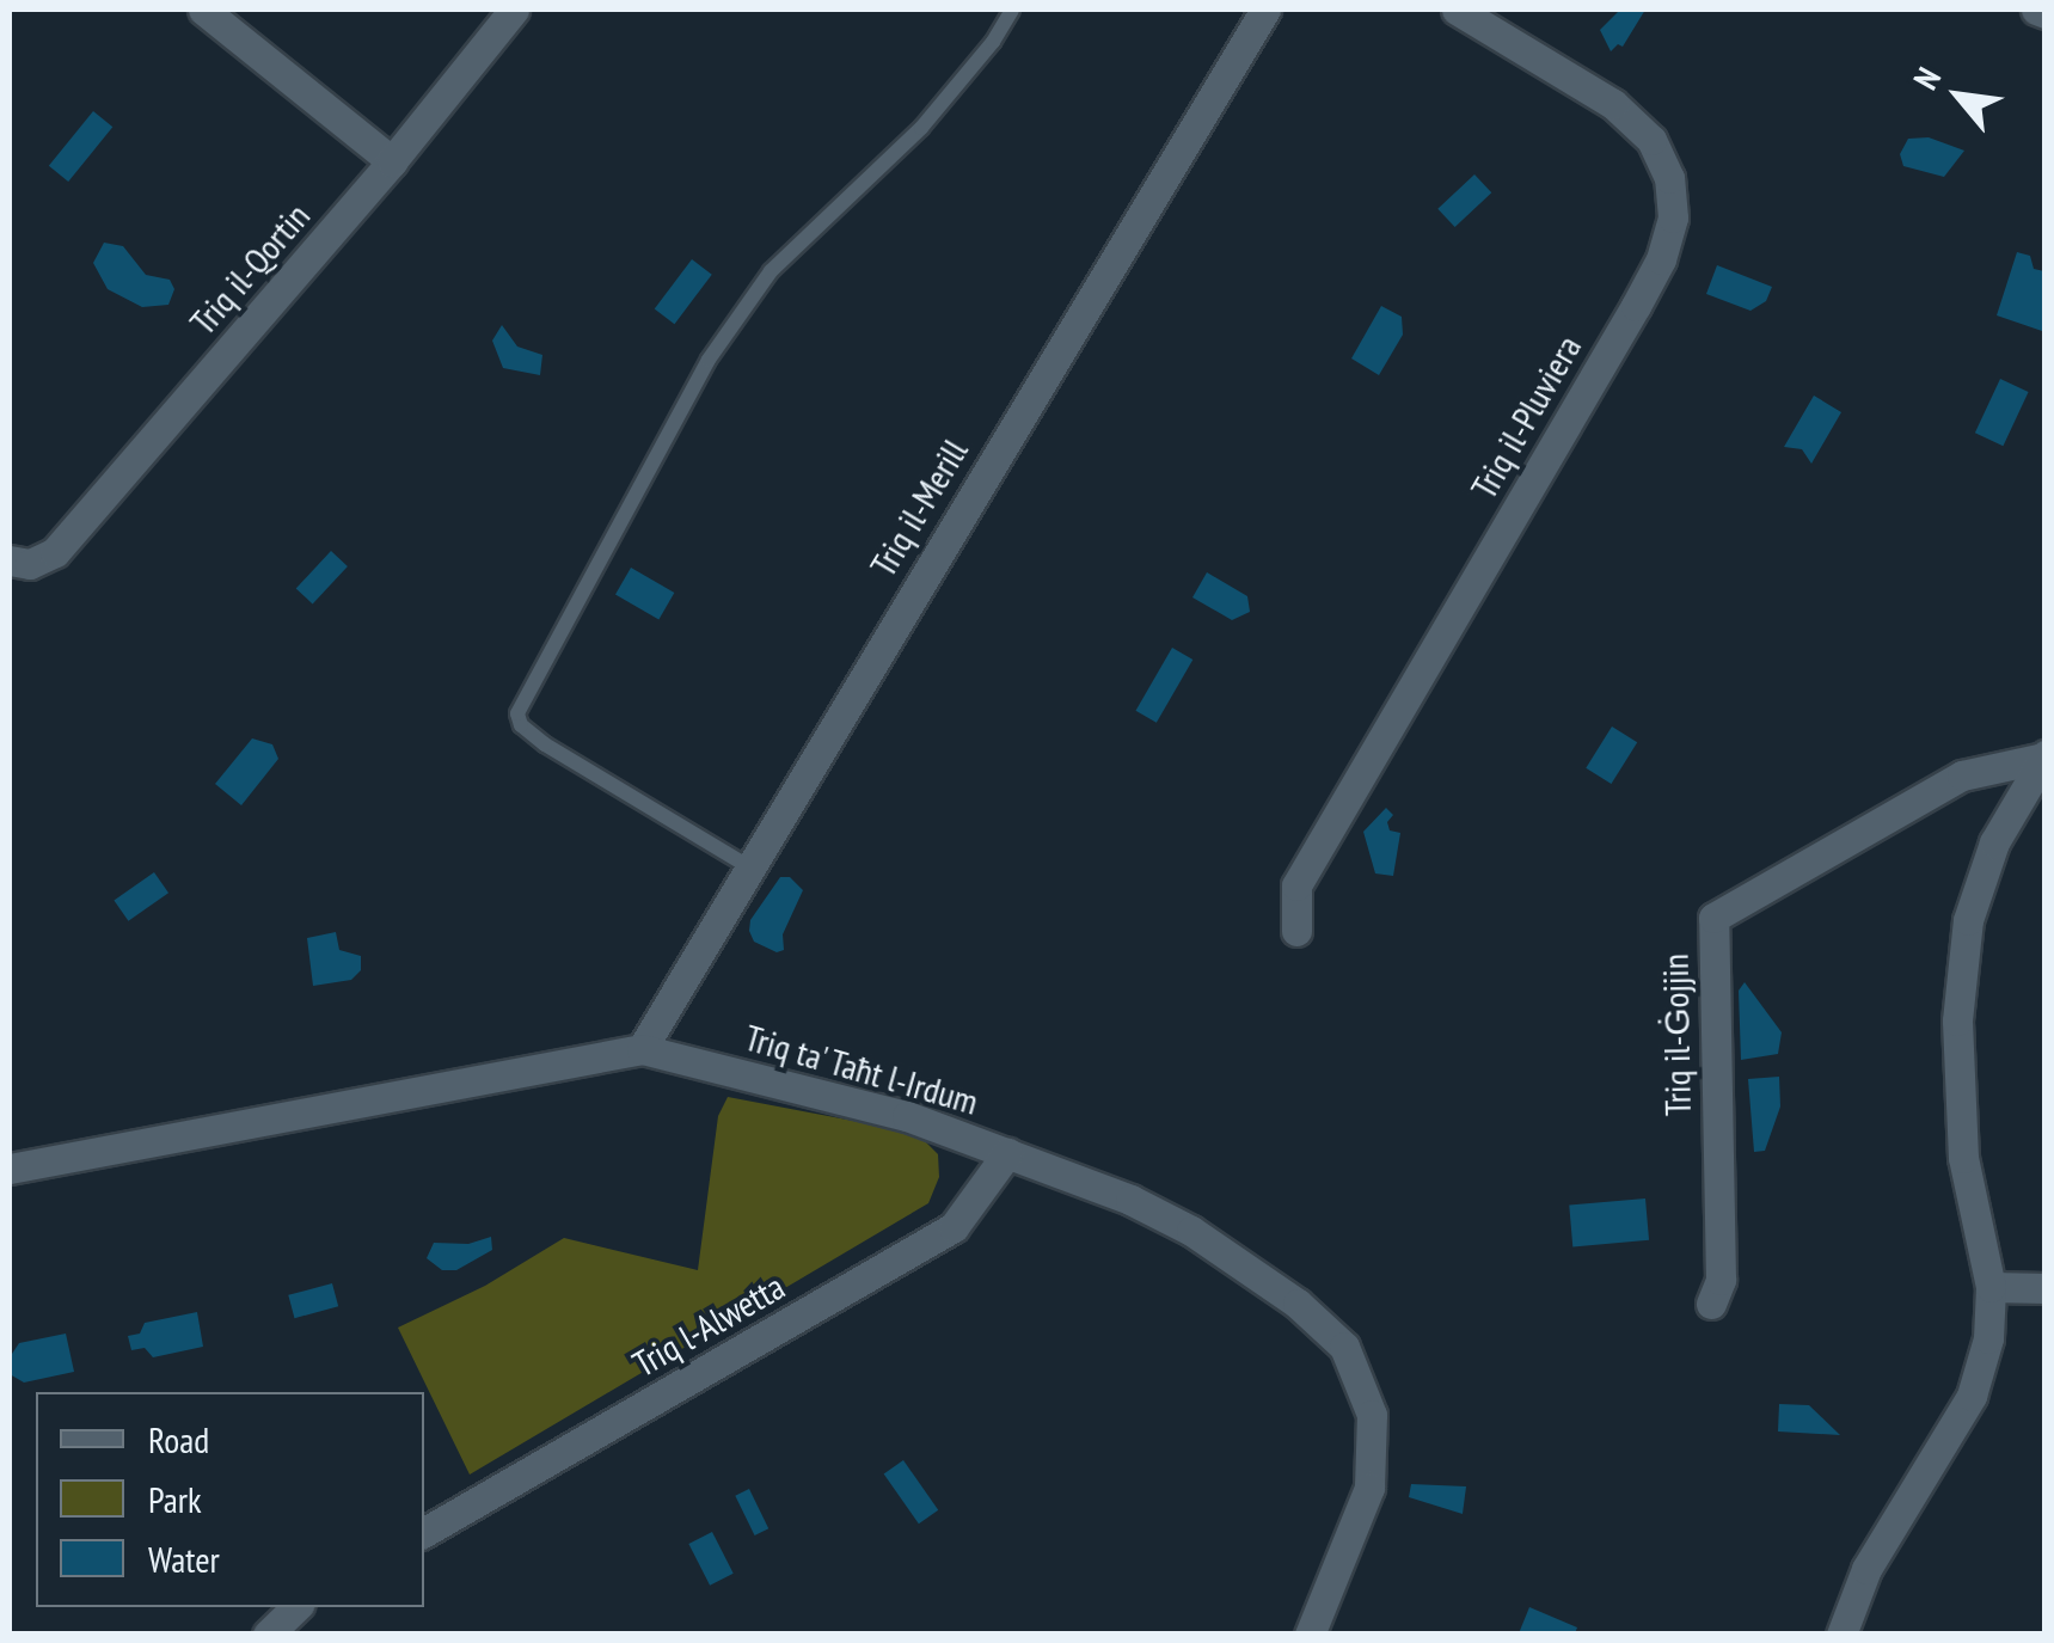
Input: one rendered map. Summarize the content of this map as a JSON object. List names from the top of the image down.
{
  "streets": {
    "street": [
      "Triq il-Qortin",
      "Triq il-Pluviera",
      "Triq il-Merill",
      "Triq il-Ġojjin",
      "Triq ta' Taħt l-Irdum",
      "Triq l-Alwetta"
    ]
  },
  "crossings": [
    ["Triq il-Merill", "Triq ta' Taħt l-Irdum"],
    ["Triq ta' Taħt l-Irdum", "Triq l-Alwetta"]
  ],
  "legend": ["Road", "Park", "Water"],
  "north": "top left"
}
